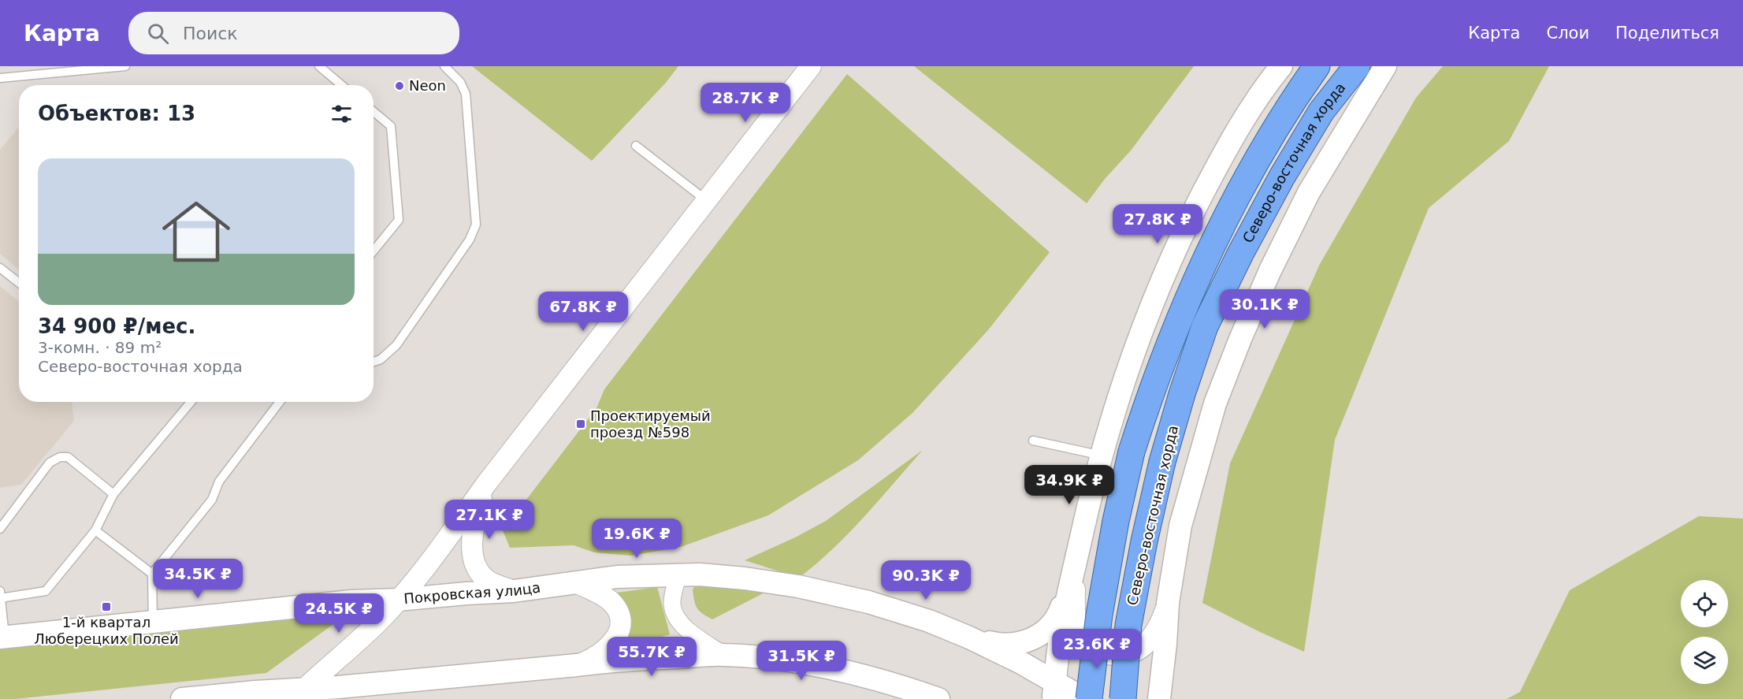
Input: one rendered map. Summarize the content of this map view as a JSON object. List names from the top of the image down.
{
  "streets": {
    "highway": ["Северо-восточная хорда"],
    "main road": ["Покровская улица"]
  },
  "places": {
    "other": ["Neon"],
    "transit": ["Проектируемый проезд №598", "1-й квартал Люберецких Полей"]
  },
  "page": {
    "header": "Карта",
    "search": "Поиск",
    "nav": ["Карта", "Слои", "Поделиться"],
    "price": [
      "28.7K ₽",
      "27.8K ₽",
      "30.1K ₽",
      "67.8K ₽",
      "34.9K ₽",
      "27.1K ₽",
      "19.6K ₽",
      "34.5K ₽",
      "90.3K ₽",
      "24.5K ₽",
      "23.6K ₽",
      "55.7K ₽",
      "31.5K ₽"
    ],
    "heading": "Объектов: 13",
    "list": [
      {
        "name": "34 900 ₽/мес.",
        "note": "3-комн. · 89 m² · Северо-восточная хорда"
      }
    ]
  }
}
